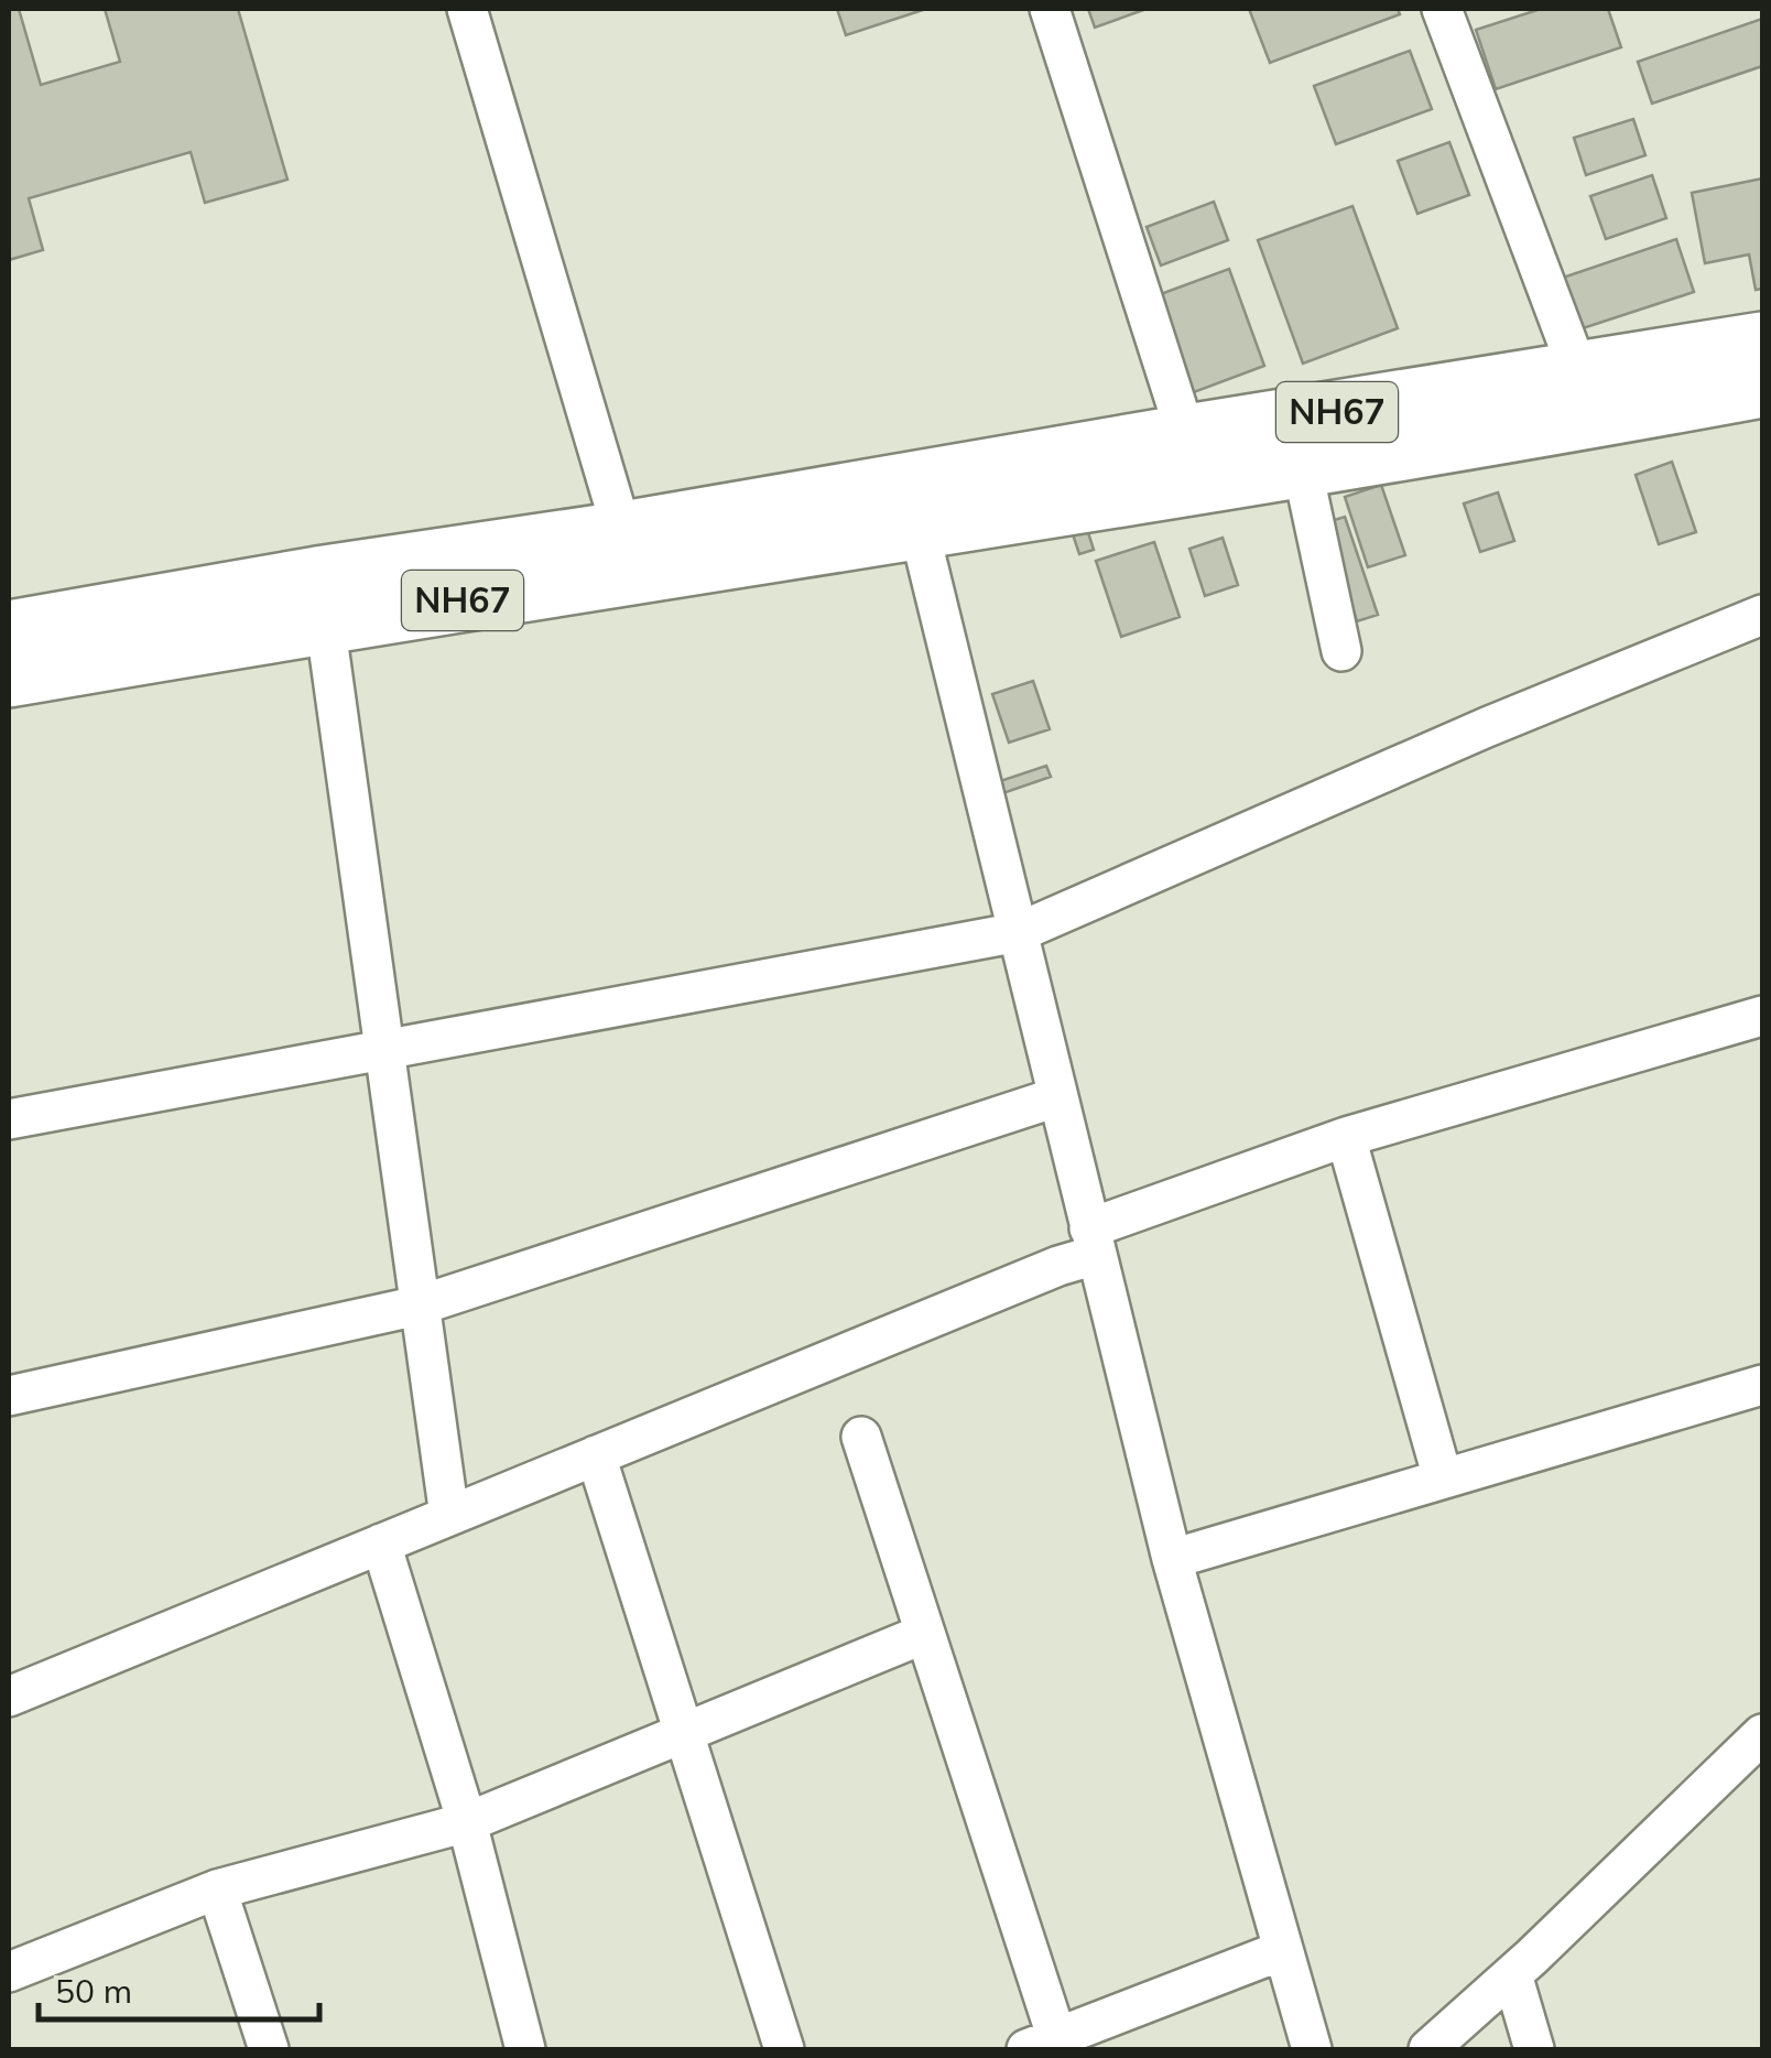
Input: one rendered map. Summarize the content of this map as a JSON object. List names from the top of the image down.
{
  "streets": {
    "highway": ["NH67"]
  },
  "scale_bar": "50 m"
}
